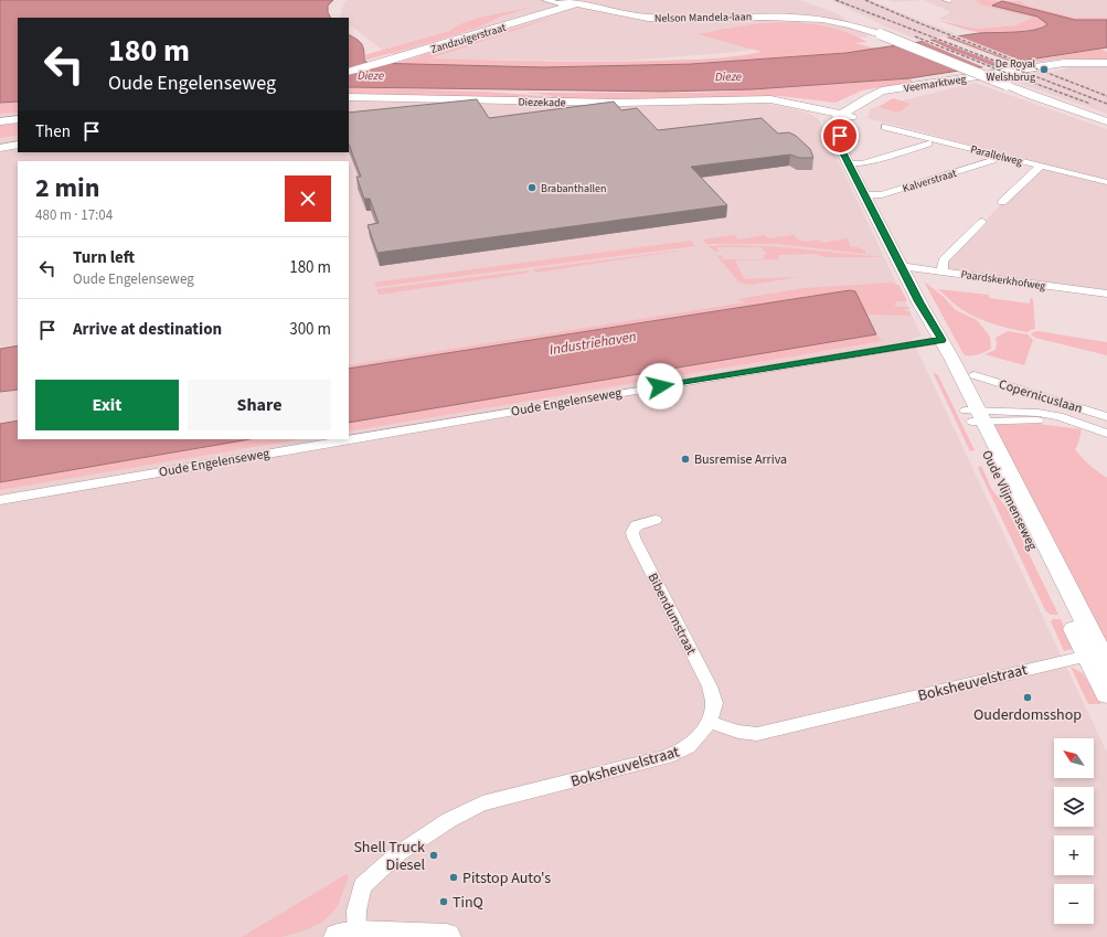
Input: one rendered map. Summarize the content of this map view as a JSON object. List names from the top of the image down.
{
  "streets": {
    "street": [
      "Nelson Mandela-laan",
      "Zandzuigerstraat",
      "Veemarktweg",
      "Diezekade",
      "Parallelweg",
      "Kalverstraat",
      "Paardskerkhofweg",
      "Copernicuslaan",
      "Oude Engelenseweg",
      "Oude Vlijmenseweg",
      "Bibendumstraat",
      "Boksheuvelstraat"
    ]
  },
  "crossings": [
    ["Nelson Mandela-laan", "Zandzuigerstraat"],
    ["Veemarktweg", "Diezekade"],
    ["Copernicuslaan", "Oude Vlijmenseweg"],
    ["Oude Engelenseweg", "Oude Vlijmenseweg"],
    ["Oude Vlijmenseweg", "Boksheuvelstraat"],
    ["Bibendumstraat", "Boksheuvelstraat"]
  ],
  "water": ["Dieze", "Industriehaven"],
  "places": [
    "De Royal Welshbrug",
    "Brabanthallen",
    "Busremise Arriva",
    "Ouderdomsshop",
    "Shell Truck Diesel",
    "Pitstop Auto's",
    "TinQ"
  ],
  "north": "top left",
  "page": {
    "turn": ["180 m", "Oude Engelenseweg"],
    "then": "Then",
    "heading": ["2 min", "480 m · 17:04"],
    "list": [
      {
        "name": "Turn left",
        "note": "Oude Engelenseweg",
        "value": "180 m"
      },
      {
        "name": "Arrive at destination",
        "value": "300 m"
      }
    ],
    "buttons": ["Exit", "Share"],
    "map_buttons": ["+", "−"]
  }
}
